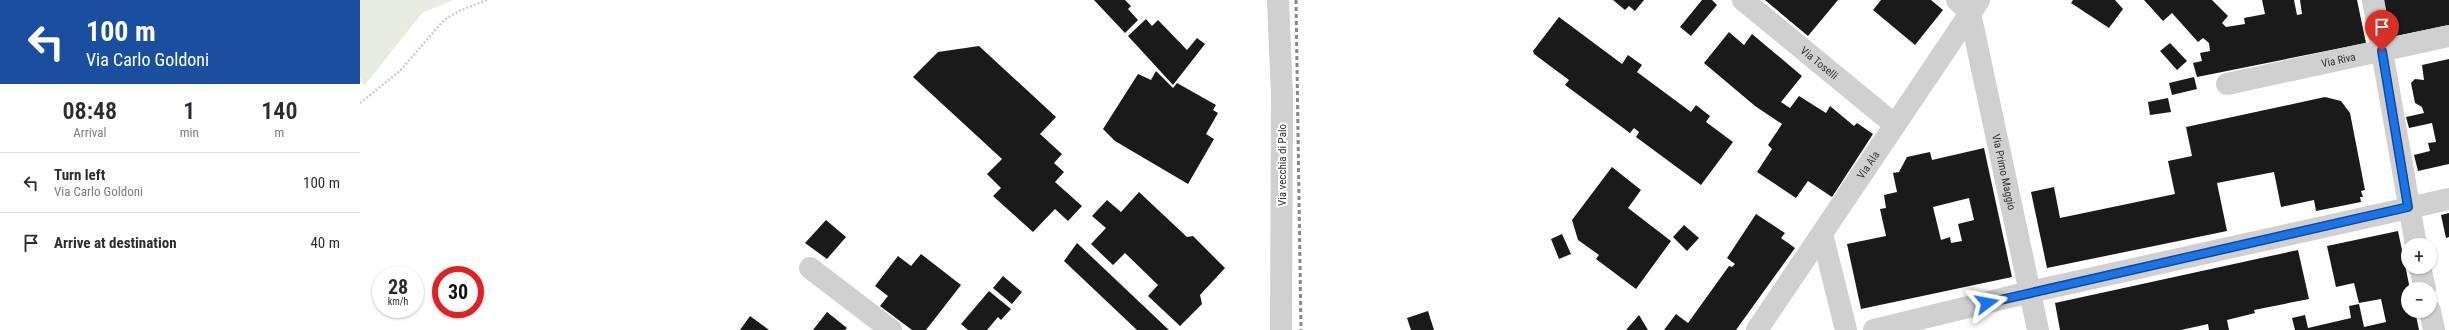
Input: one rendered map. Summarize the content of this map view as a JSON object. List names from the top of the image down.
{
  "streets": {
    "street": [
      "Via Riva",
      "Via Toselli",
      "Via vecchia di Palo",
      "Via Ala",
      "Via Primo Maggio"
    ]
  },
  "crossings": [
    ["Via Toselli", "Via Ala"],
    ["Via Ala", "Via Primo Maggio"]
  ],
  "page": {
    "turn": ["100 m", "Via Carlo Goldoni"],
    "eta": [
      "08:48",
      "Arrival",
      "1",
      "min",
      "140",
      "m"
    ],
    "list": [
      {
        "name": "Turn left",
        "note": "Via Carlo Goldoni",
        "value": "100 m"
      },
      {
        "name": "Arrive at destination",
        "value": "40 m"
      }
    ],
    "map_buttons": ["+", "−"],
    "speed": "28 km/h",
    "limit": "30"
  }
}
